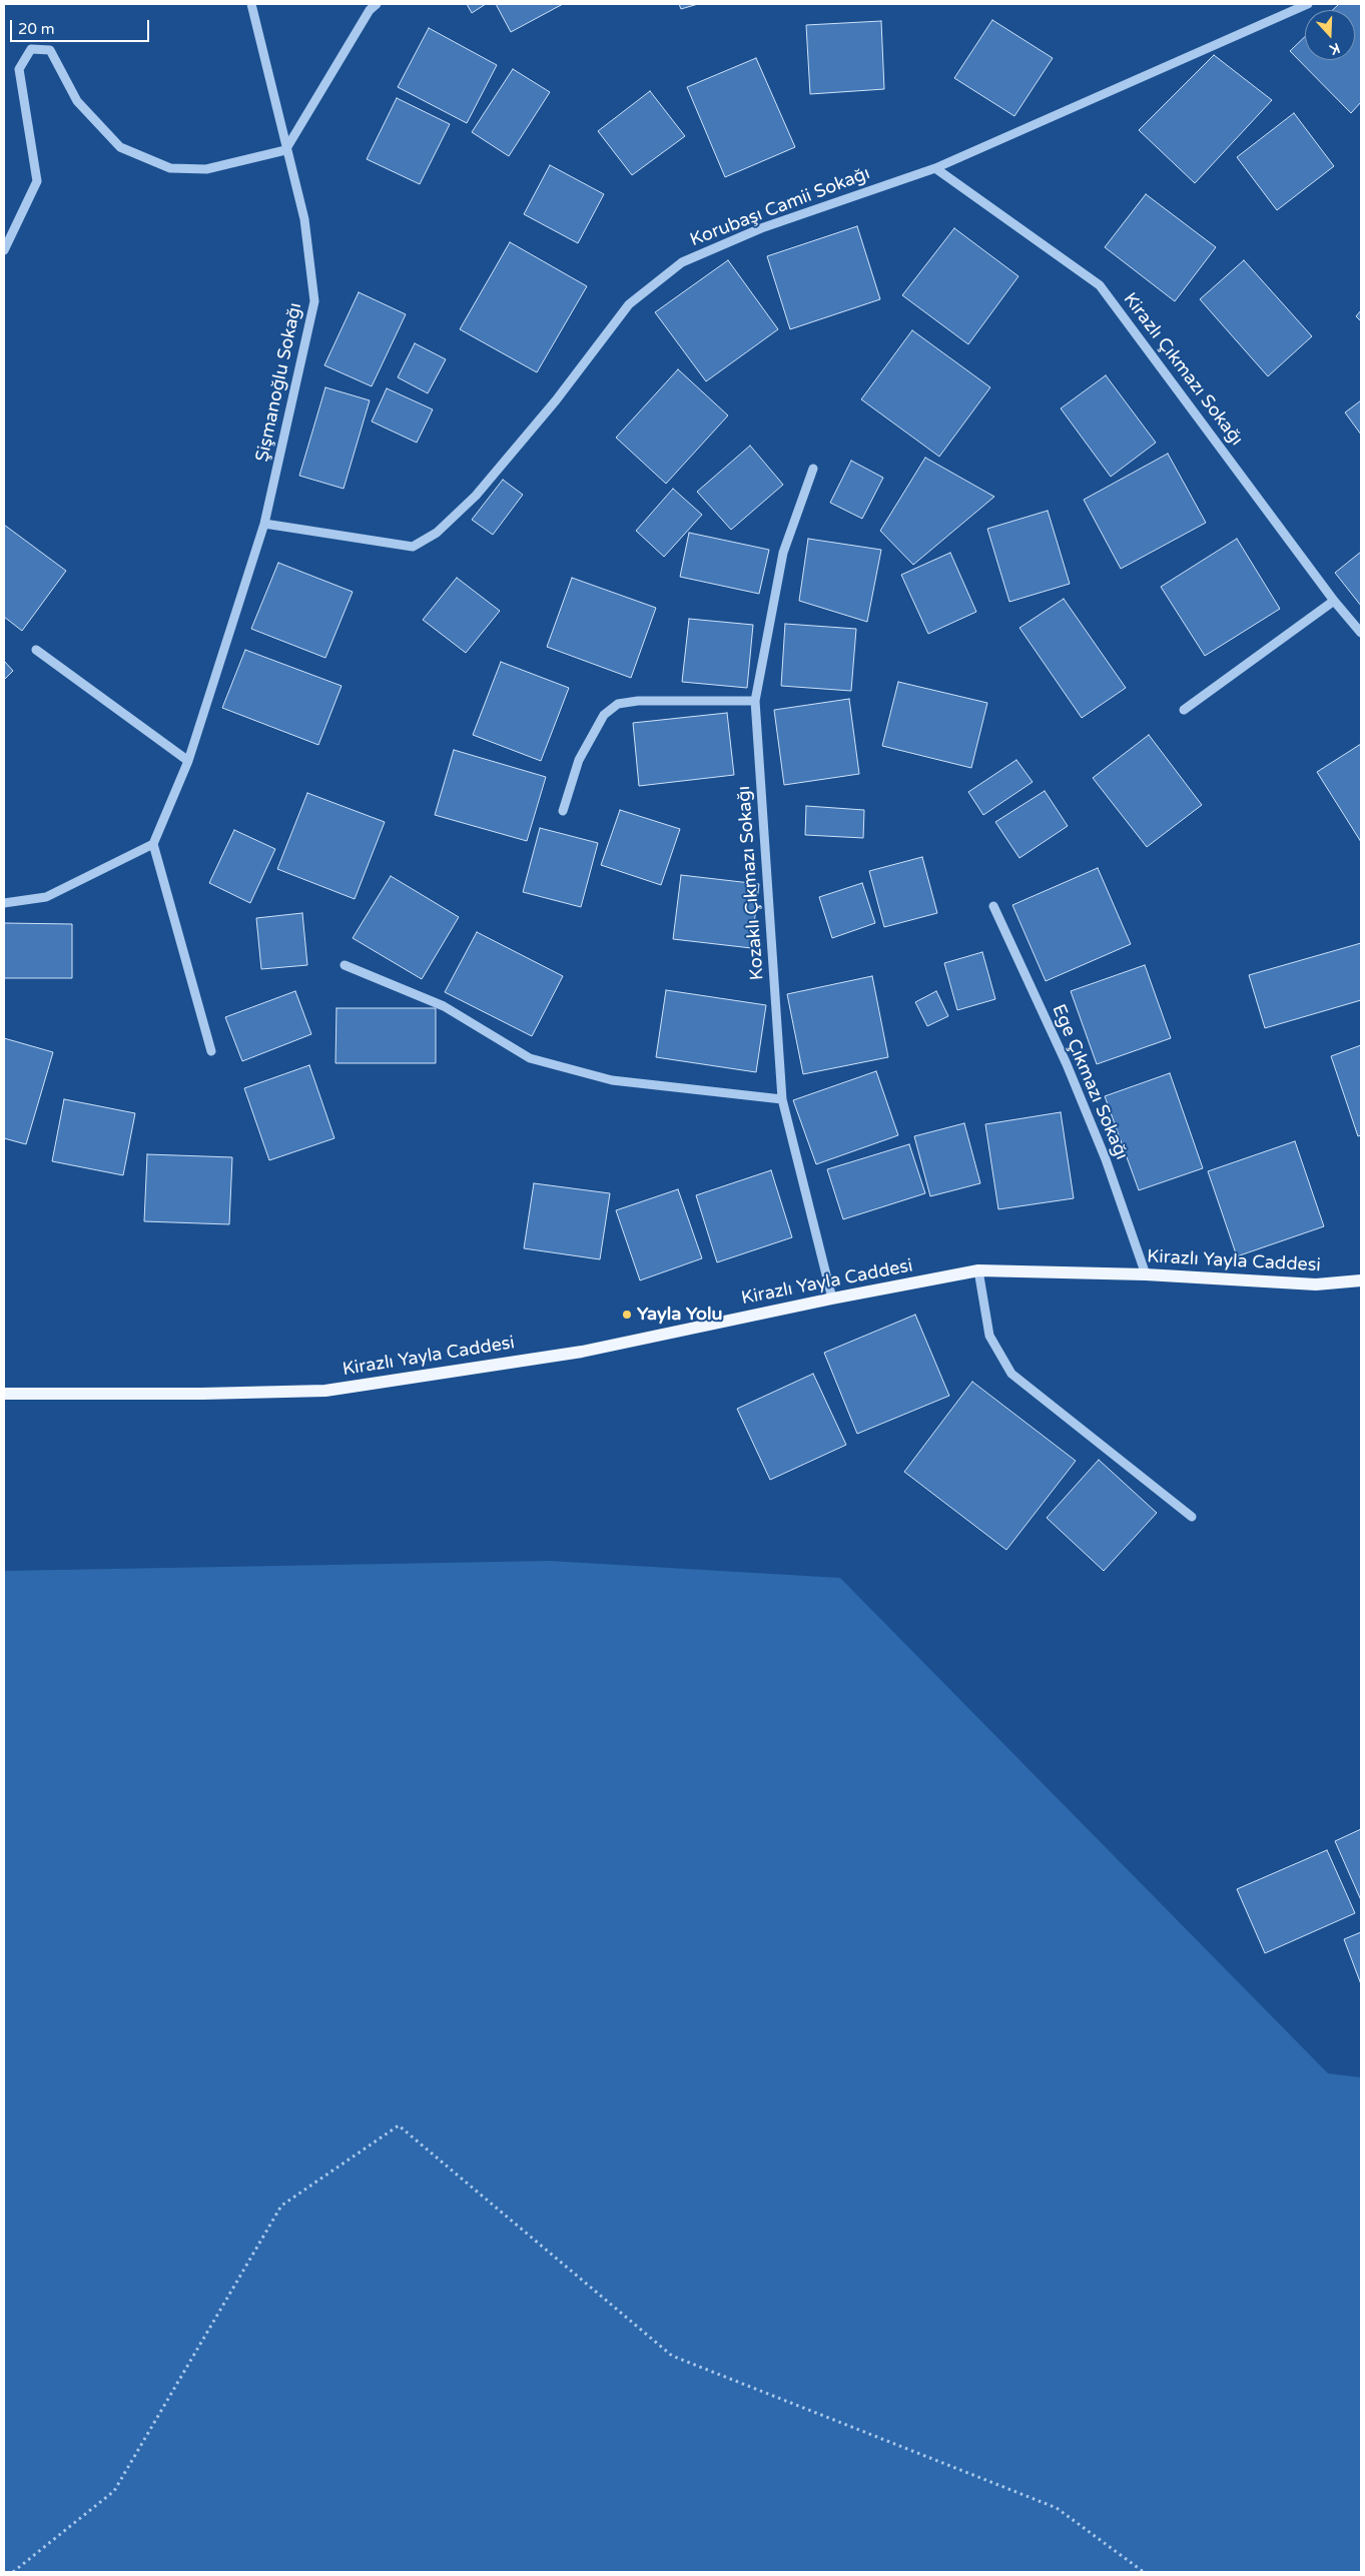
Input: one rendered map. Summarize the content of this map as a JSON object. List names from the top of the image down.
{
  "streets": {
    "main road": ["Kirazlı Yayla Caddesi"],
    "street": [
      "Korubaşı Camii Sokağı",
      "Kirazlı Çıkmazı Sokağı",
      "Şişmanoğlu Sokağı",
      "Kozaklı Çıkmazı Sokağı",
      "Ege Çıkmazı Sokağı"
    ]
  },
  "crossings": [
    ["Korubaşı Camii Sokağı", "Kirazlı Çıkmazı Sokağı"],
    ["Korubaşı Camii Sokağı", "Şişmanoğlu Sokağı"],
    ["Kozaklı Çıkmazı Sokağı", "Kirazlı Yayla Caddesi"],
    ["Ege Çıkmazı Sokağı", "Kirazlı Yayla Caddesi"]
  ],
  "places": ["Yayla Yolu"],
  "scale_bar": "20 m",
  "north": "bottom"
}
